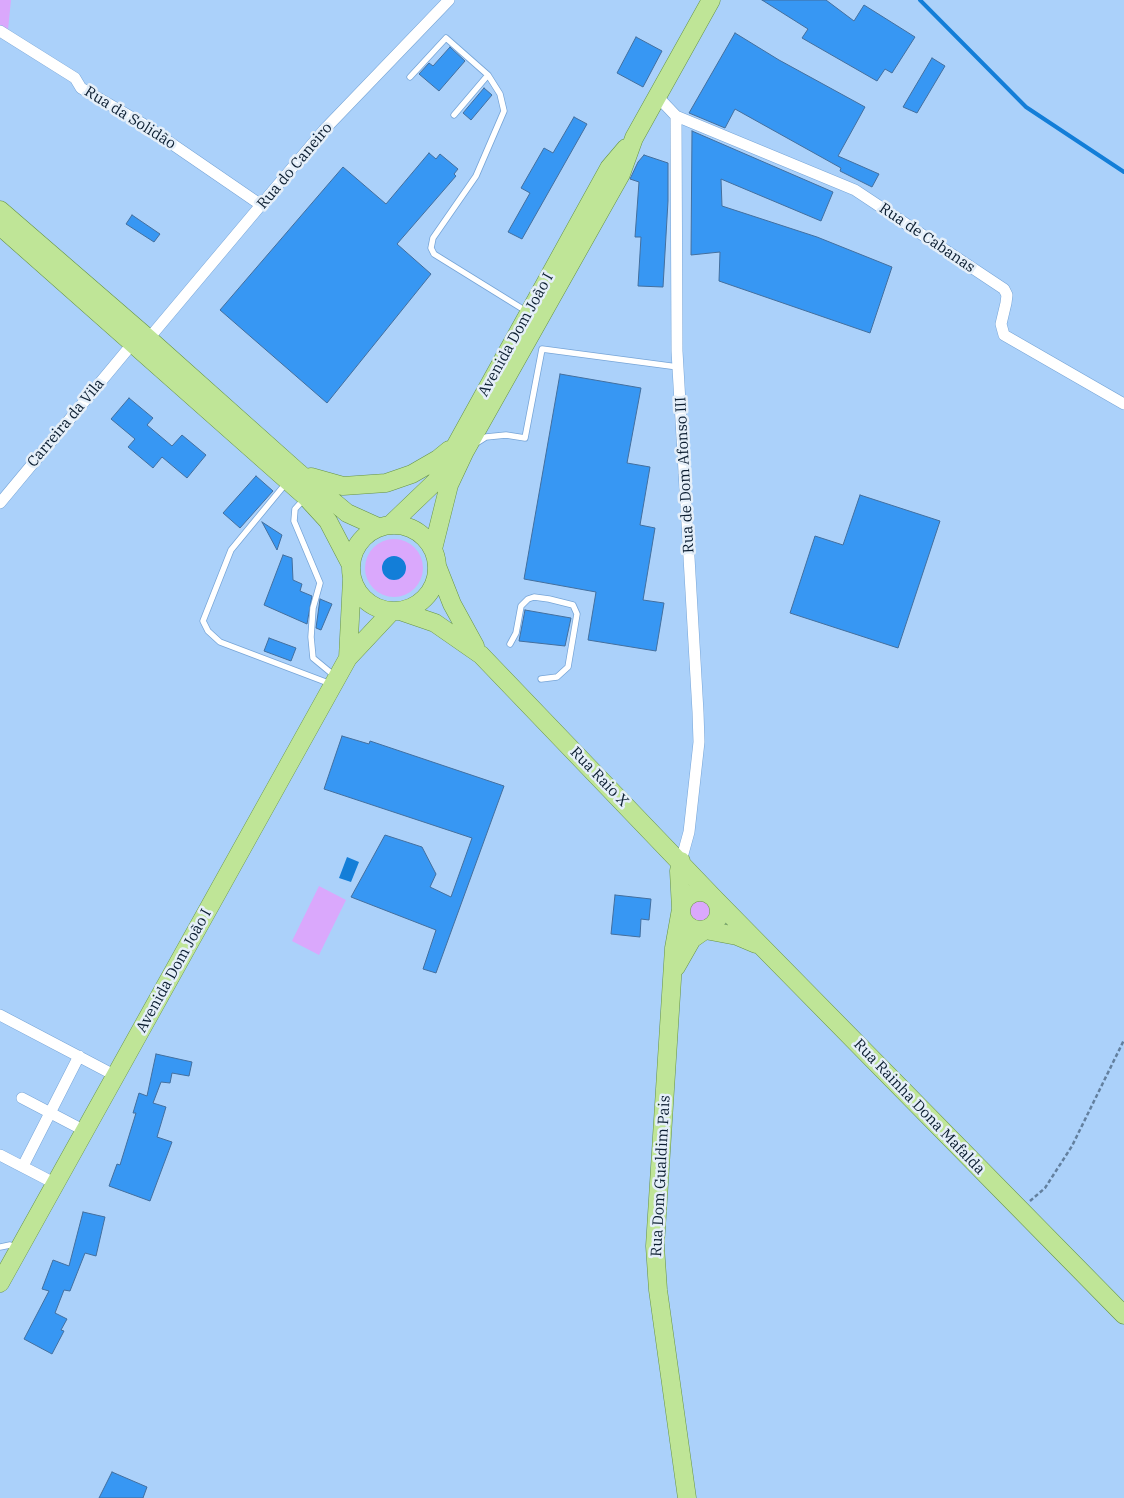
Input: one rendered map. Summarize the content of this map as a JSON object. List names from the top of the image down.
{
  "streets": {
    "main road": [
      "Avenida Dom João I",
      "Rua Raio X",
      "Rua Rainha Dona Mafalda",
      "Rua Dom Gualdim Pais"
    ],
    "street": [
      "Rua da Solidão",
      "Rua do Caneiro",
      "Rua de Cabanas",
      "Carreira da Vila",
      "Rua de Dom Afonso III"
    ]
  },
  "crossings": [
    ["Rua da Solidão", "Rua do Caneiro"],
    ["Rua do Caneiro", "Carreira da Vila"],
    ["Rua de Cabanas", "Rua de Dom Afonso III"],
    ["Avenida Dom João I", "Rua Raio X"],
    ["Rua de Dom Afonso III", "Rua Raio X"],
    ["Rua de Dom Afonso III", "Rua Dom Gualdim Pais"],
    ["Rua Raio X", "Rua Rainha Dona Mafalda"],
    ["Rua Raio X", "Rua Dom Gualdim Pais"],
    ["Rua Rainha Dona Mafalda", "Rua Dom Gualdim Pais"]
  ]
}
